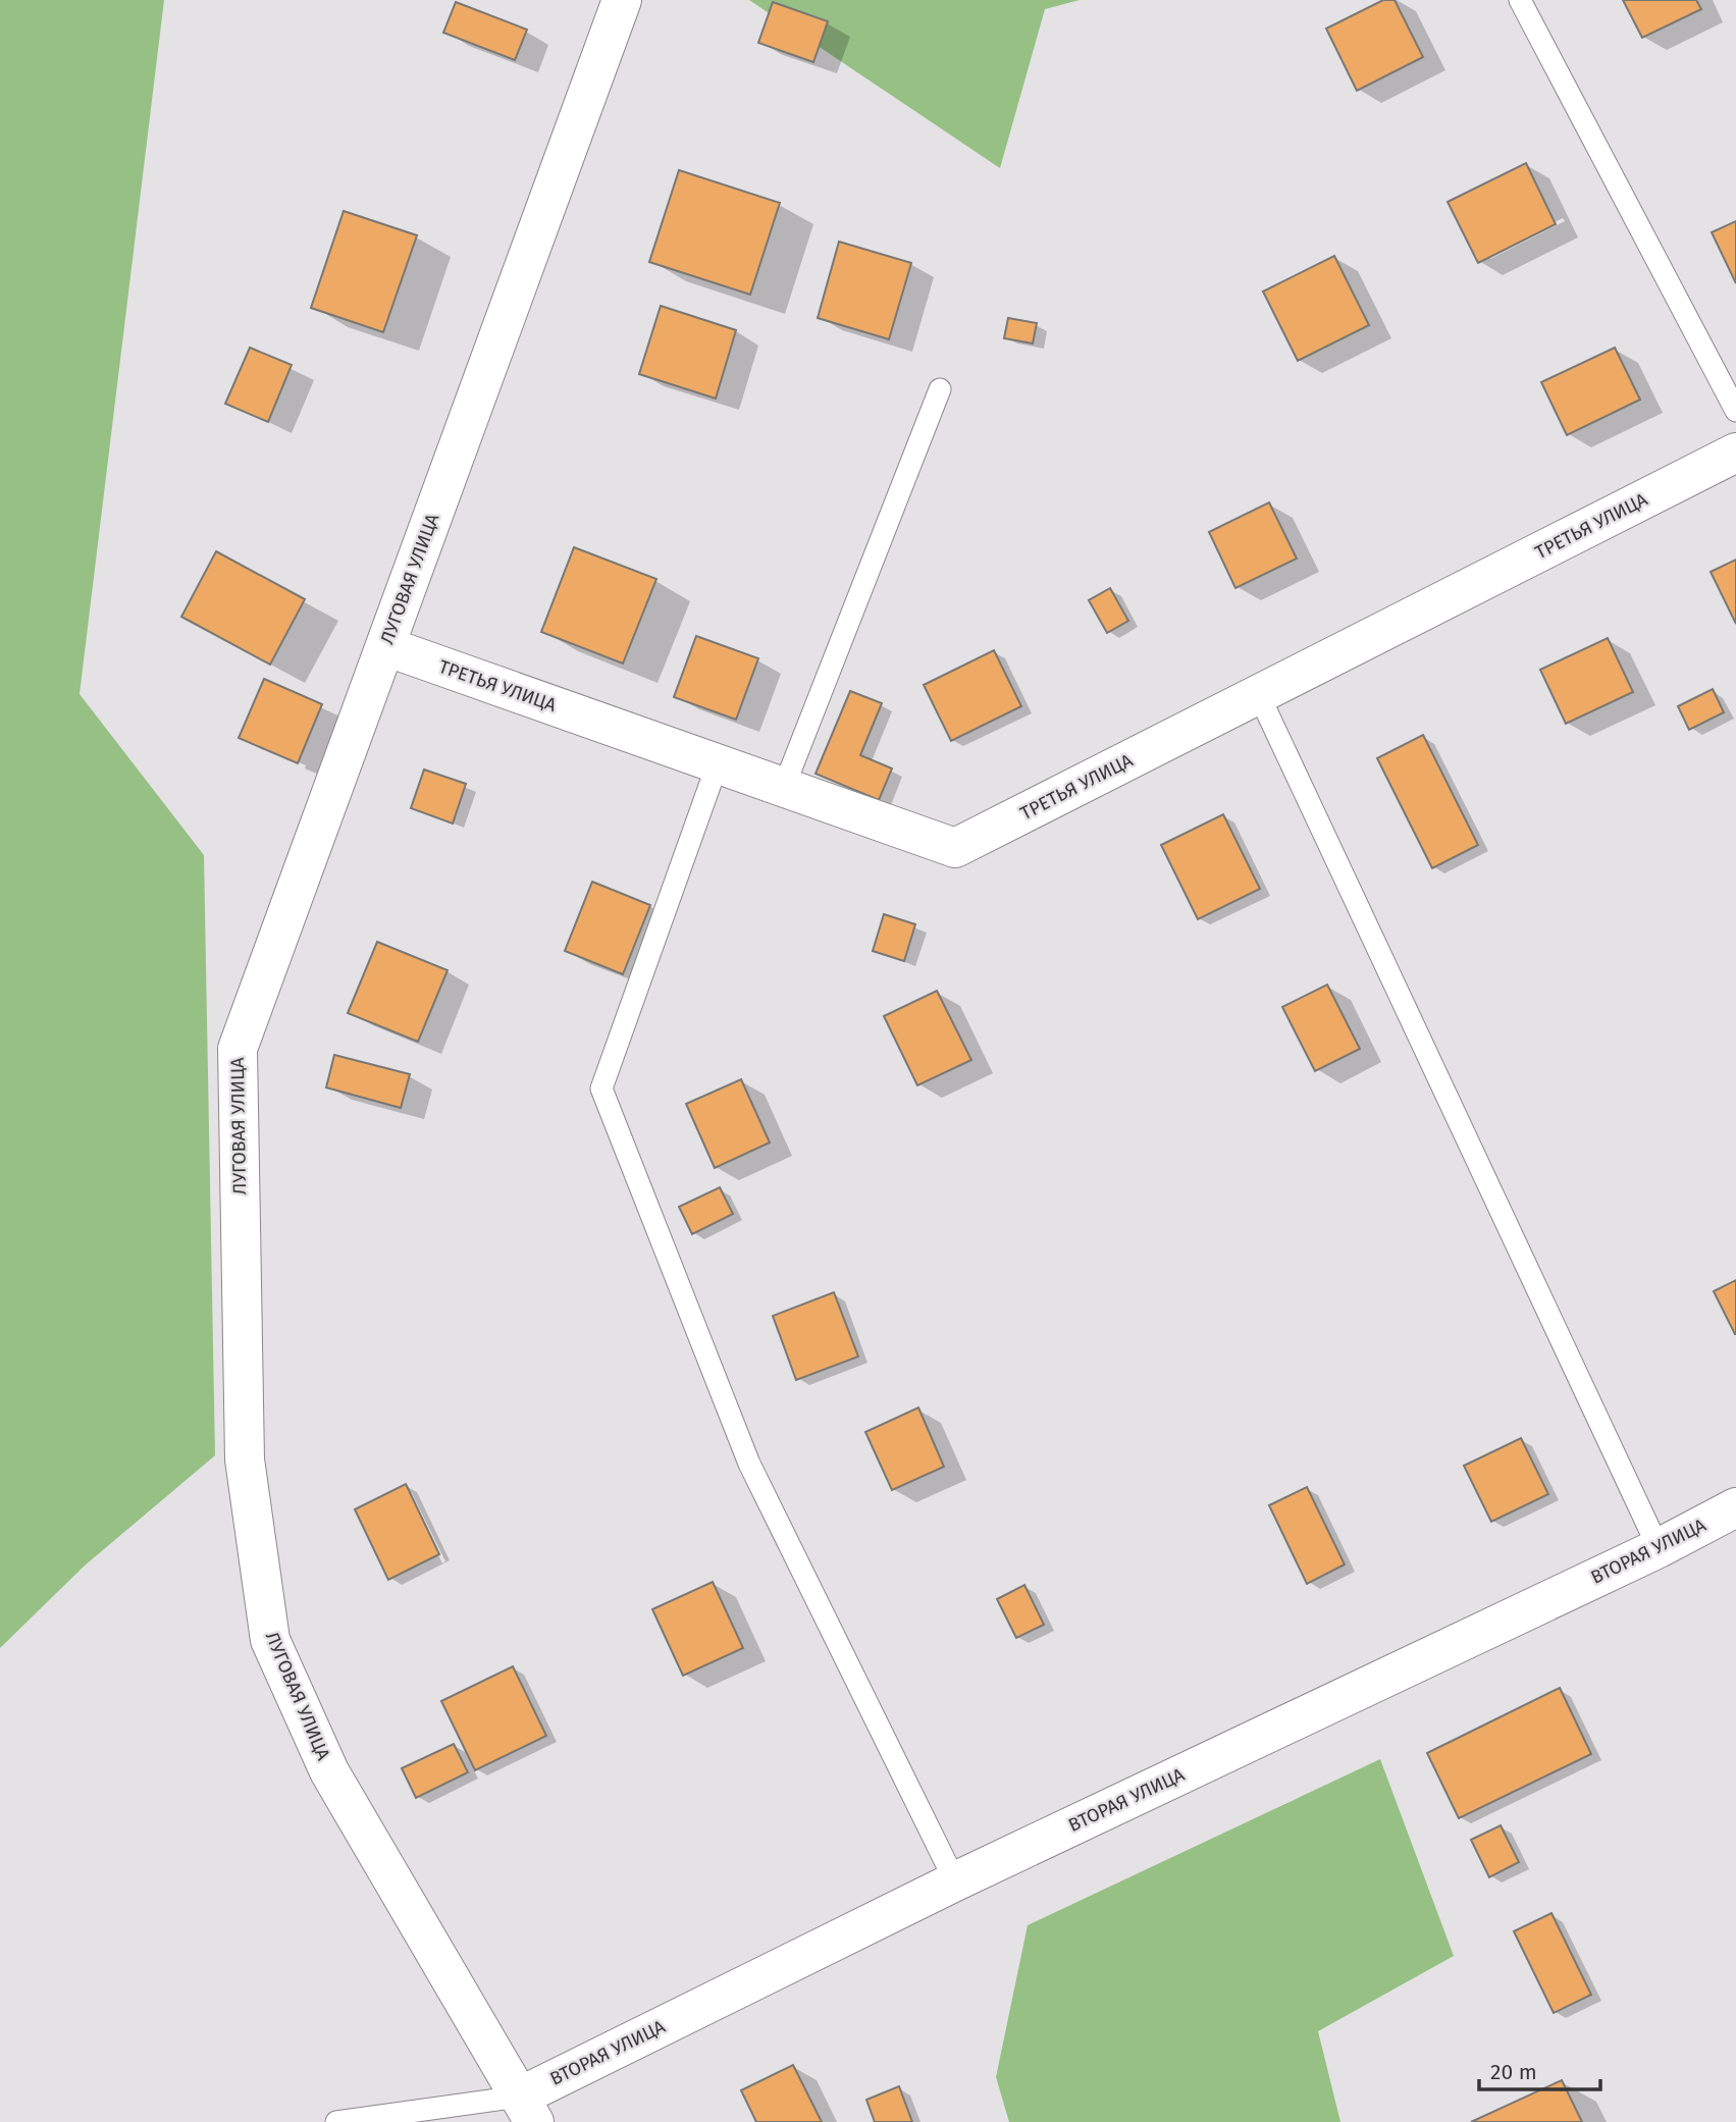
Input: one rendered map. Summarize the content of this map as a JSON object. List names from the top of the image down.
{
  "streets": {
    "street": ["ТРЕТЬЯ УЛИЦА", "ЛУГОВАЯ УЛИЦА", "ВТОРАЯ УЛИЦА"]
  },
  "crossings": [
    ["ТРЕТЬЯ УЛИЦА", "ЛУГОВАЯ УЛИЦА"],
    ["ЛУГОВАЯ УЛИЦА", "ВТОРАЯ УЛИЦА"]
  ],
  "scale_bar": "20 m"
}
